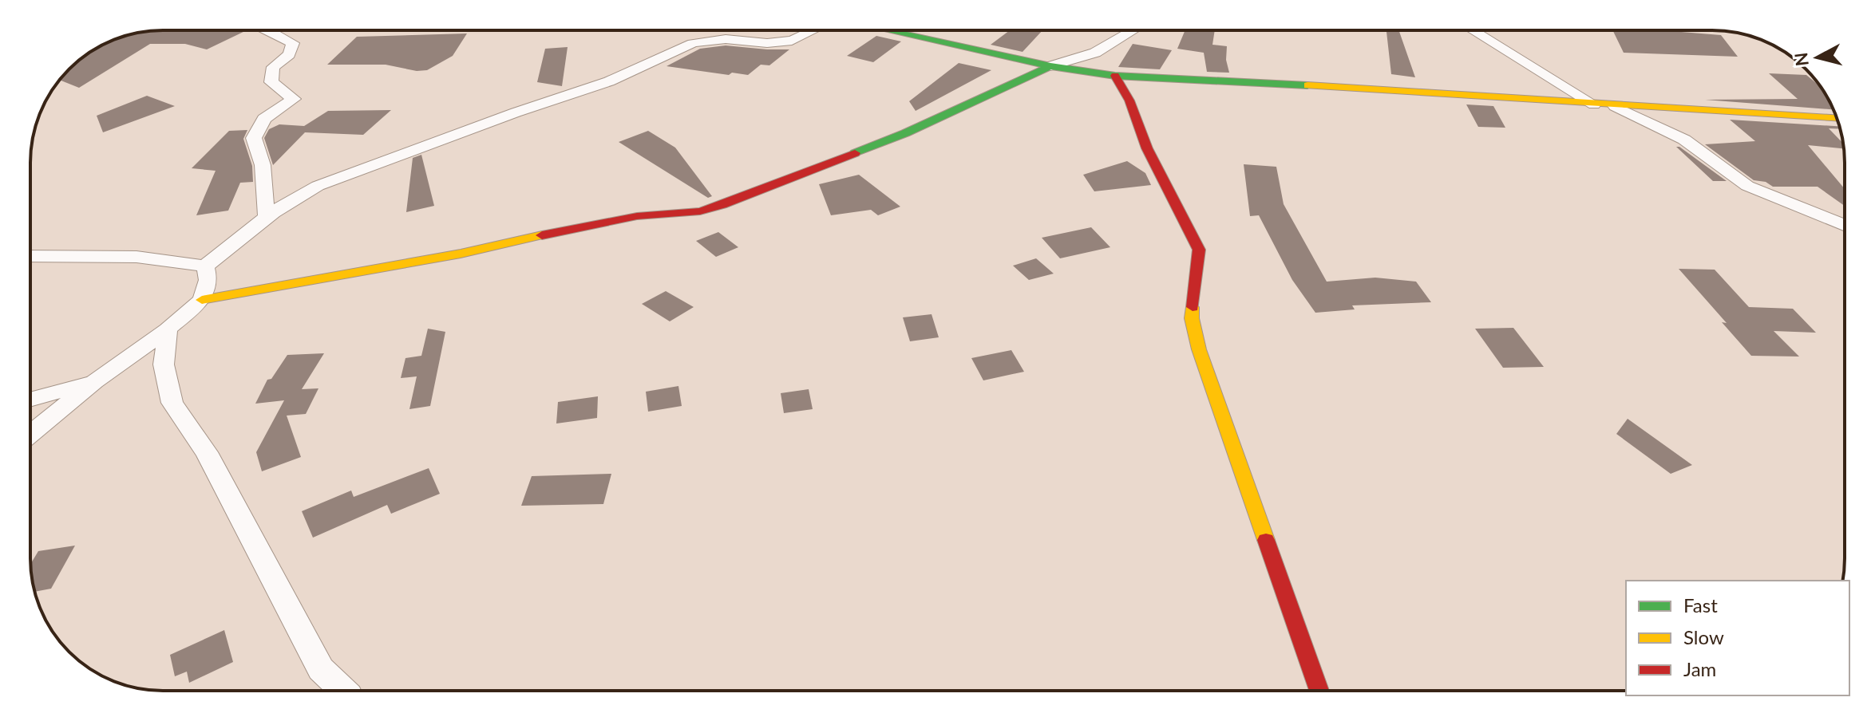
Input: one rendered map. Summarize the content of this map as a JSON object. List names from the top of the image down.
{
  "legend": ["Fast", "Slow", "Jam"],
  "north": "left"
}
